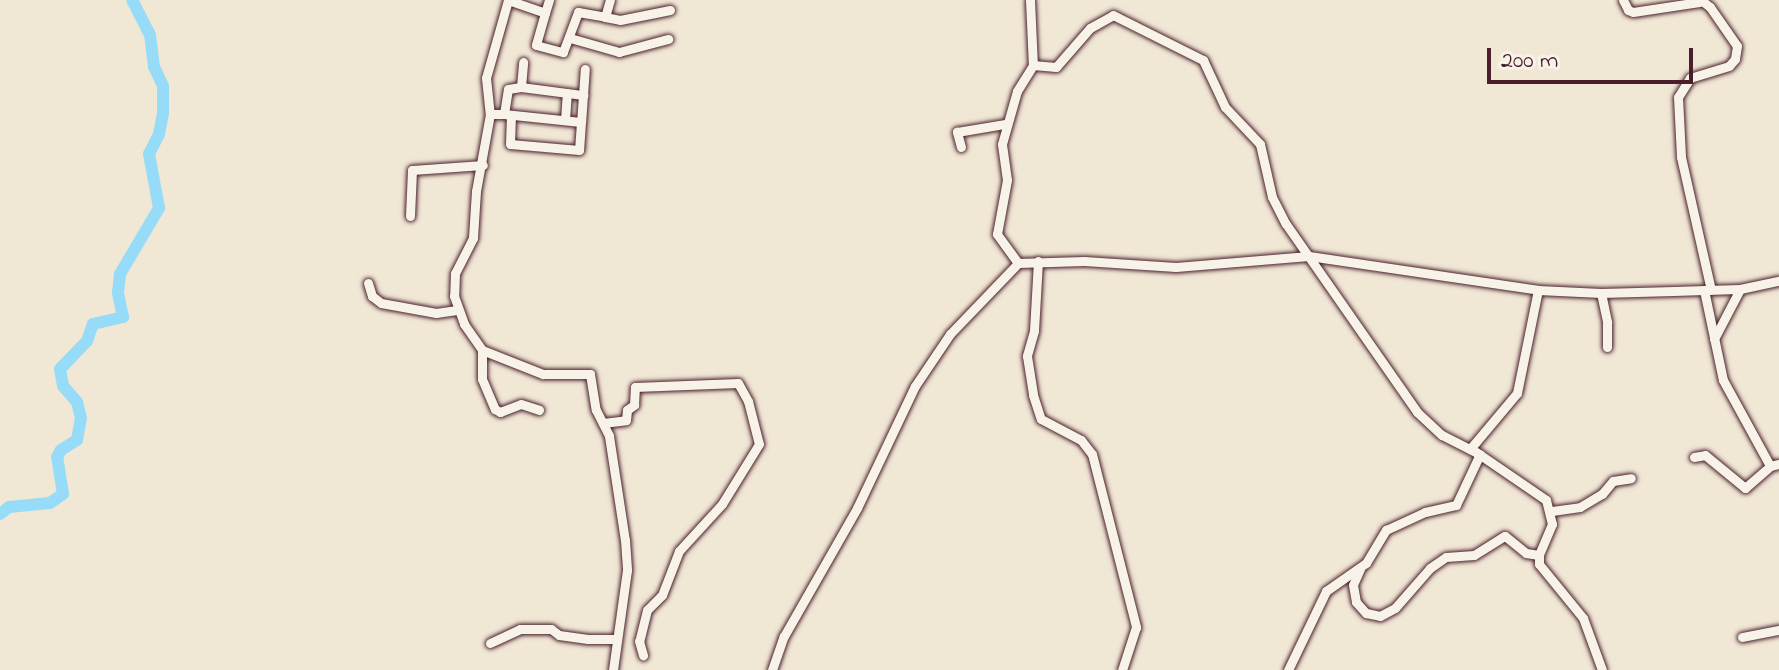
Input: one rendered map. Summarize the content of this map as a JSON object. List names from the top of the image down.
{
  "scale_bar": "200 m"
}
